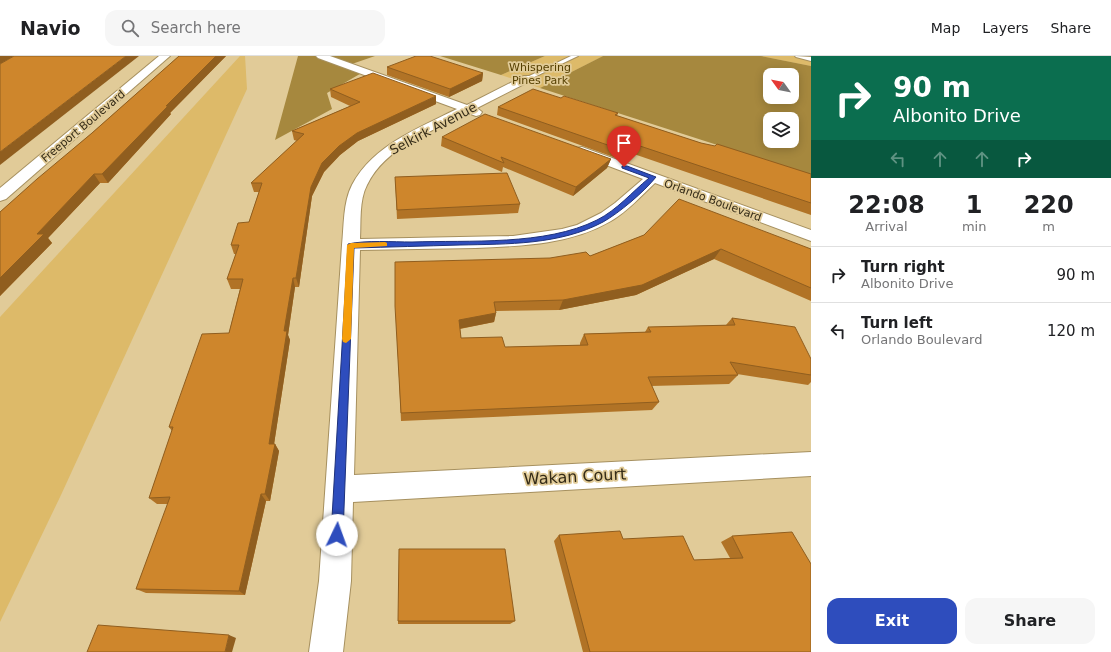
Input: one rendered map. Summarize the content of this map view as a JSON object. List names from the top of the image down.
{
  "streets": {
    "street": [
      "Freeport Boulevard",
      "Selkirk Avenue",
      "Orlando Boulevard",
      "Wakan Court"
    ]
  },
  "crossings": [
    ["Selkirk Avenue", "Wakan Court"]
  ],
  "parks": ["Whispering Pines Park"],
  "north": "top left",
  "page": {
    "header": "Navio",
    "search": "Search here",
    "nav": ["Map", "Layers", "Share"],
    "turn": ["90 m", "Albonito Drive"],
    "eta": [
      "22:08",
      "Arrival",
      "1",
      "min",
      "220",
      "m"
    ],
    "list": [
      {
        "name": "Turn right",
        "note": "Albonito Drive",
        "value": "90 m"
      },
      {
        "name": "Turn left",
        "note": "Orlando Boulevard",
        "value": "120 m"
      }
    ],
    "buttons": ["Exit", "Share"]
  }
}
